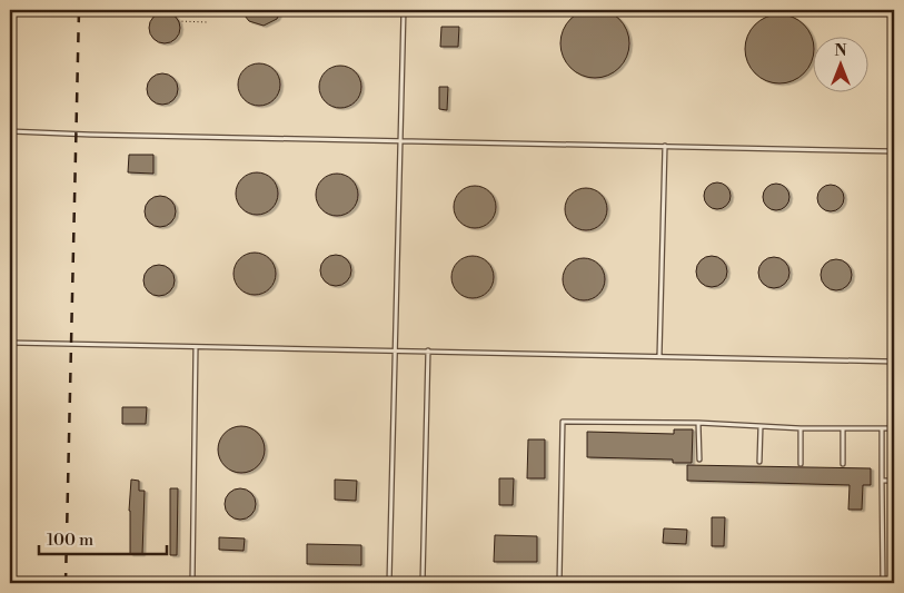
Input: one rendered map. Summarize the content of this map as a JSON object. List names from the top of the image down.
{
  "scale_bar": "100 m",
  "north": "top"
}
